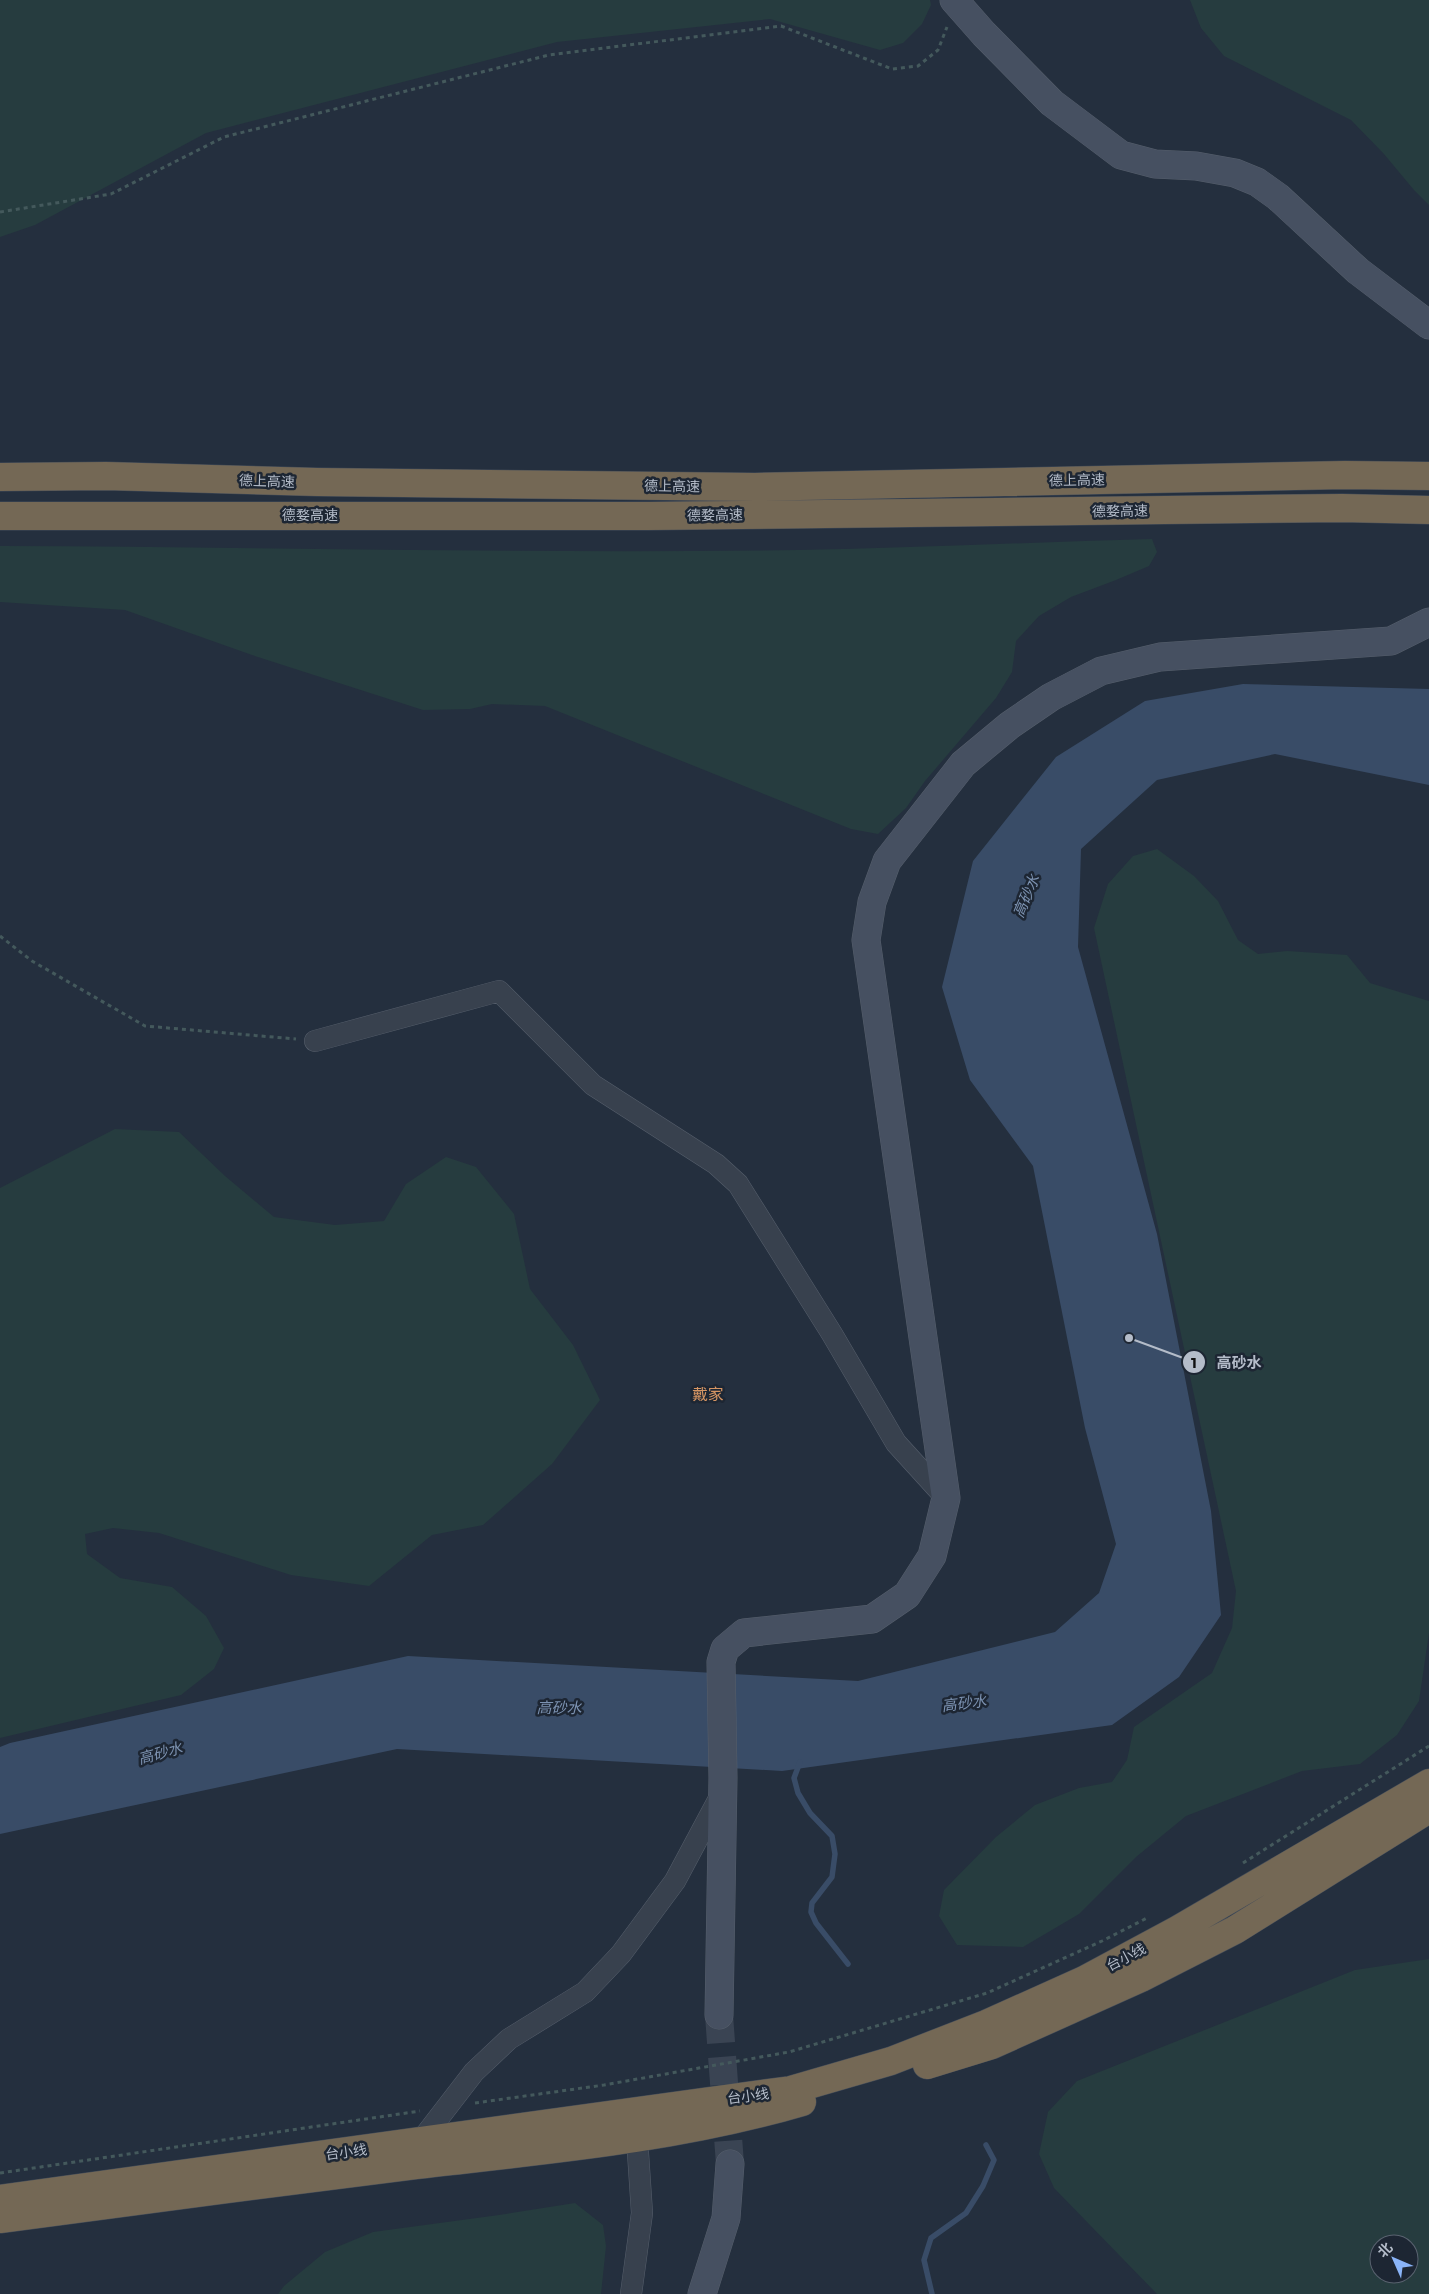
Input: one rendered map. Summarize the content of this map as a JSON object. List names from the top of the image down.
{
  "streets": {
    "highway": ["德上高速", "德婺高速", "台小线"]
  },
  "districts": ["戴家"],
  "water": ["高砂水"],
  "places": ["高砂水"],
  "north": "top left"
}
